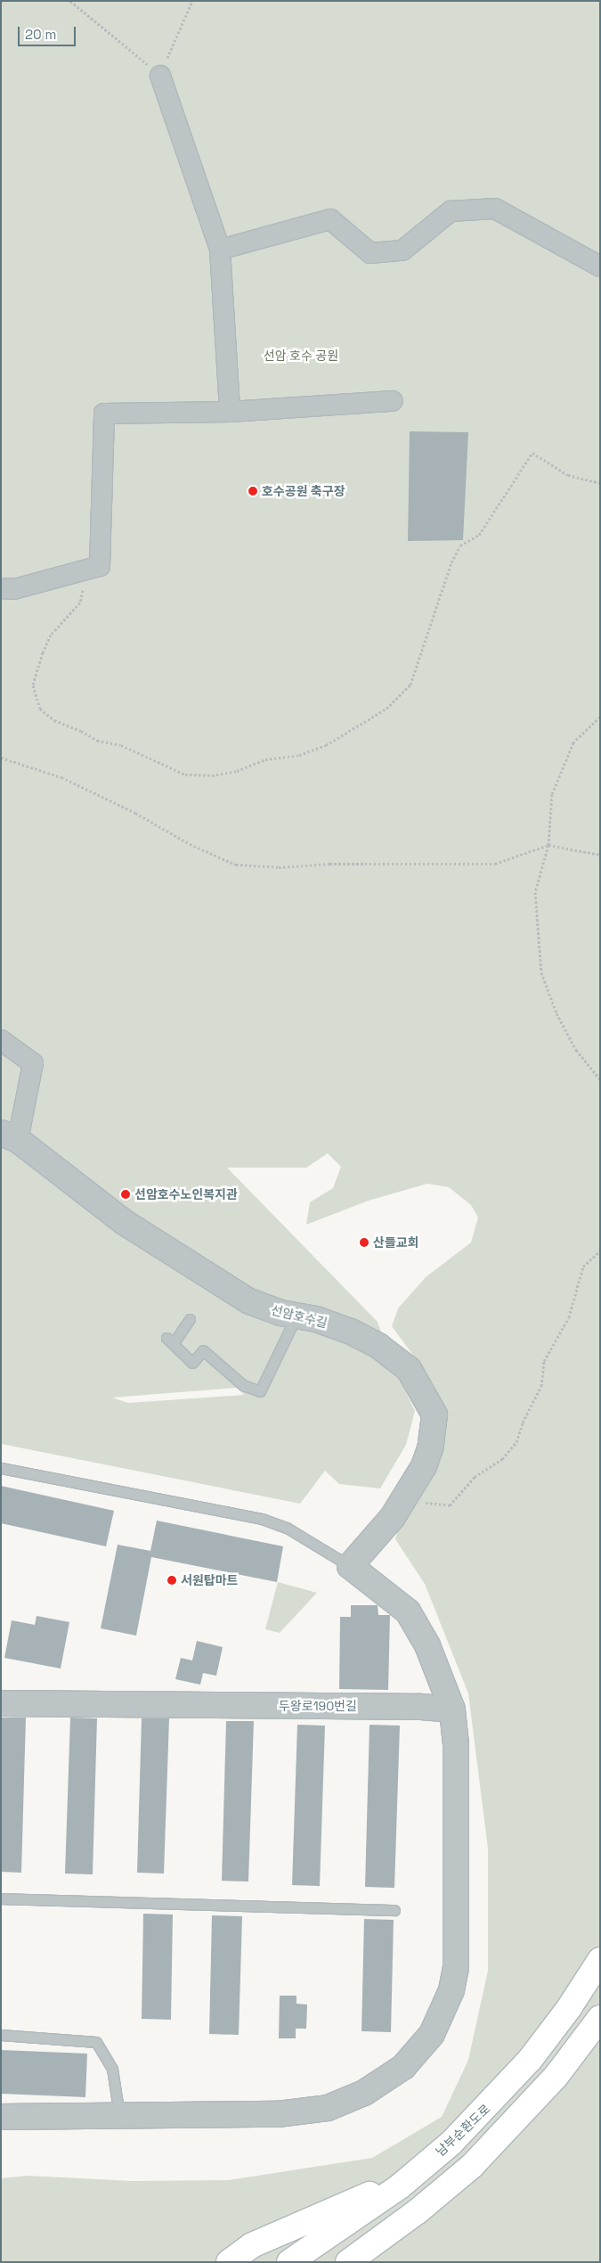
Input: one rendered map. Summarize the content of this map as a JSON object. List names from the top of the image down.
{
  "streets": {
    "main road": ["남부순환도로"],
    "street": ["선암호수길", "두왕로190번길"]
  },
  "parks": ["선암 호수 공원"],
  "places": [
    "호수공원 축구장",
    "선암호수노인복지관",
    "산들교회",
    "서원탑마트"
  ],
  "scale_bar": "20 m"
}
